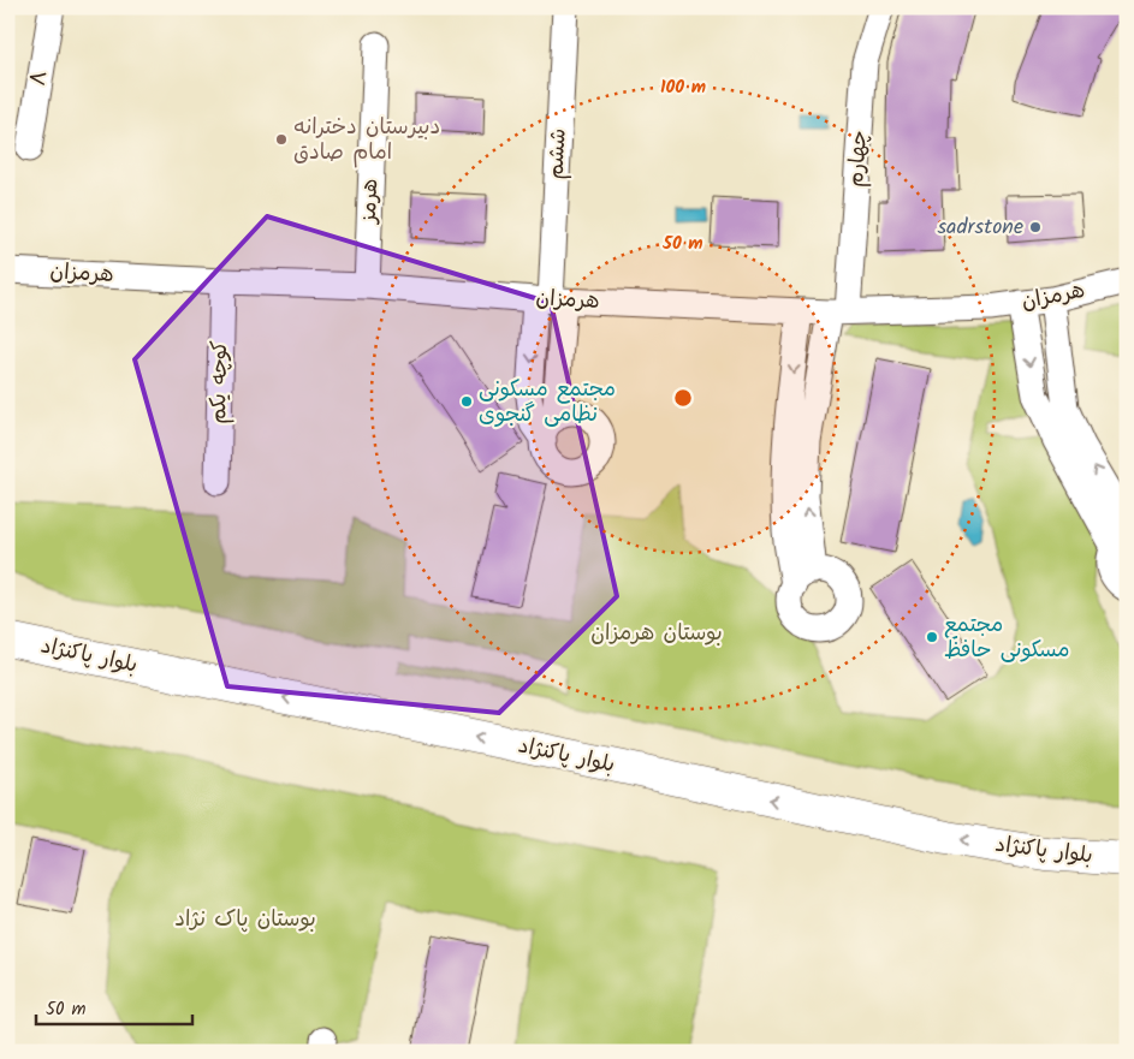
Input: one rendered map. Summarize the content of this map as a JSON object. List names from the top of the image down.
{
  "streets": {
    "main road": ["بلوار پاکنژاد"],
    "street": [
      "۸",
      "ششم",
      "چهارم",
      "هرمز",
      "هرمزان",
      "کوچه یکم"
    ]
  },
  "crossings": [
    ["ششم", "هرمزان"],
    ["چهارم", "هرمزان"],
    ["هرمز", "هرمزان"],
    ["هرمزان", "کوچه یکم"]
  ],
  "one_way": ["بلوار پاکنژاد"],
  "parks": ["بوستان هرمزان", "بوستان پاک نژاد"],
  "places": [
    "دبیرستان دخترانه امام صادق",
    "sadrstone",
    "مجتمع مسکونی نظامی گنجوی",
    "مجتمع مسکونی حافظ"
  ],
  "scale_bar": "50 m",
  "rings": ["100 m", "50 m"]
}
